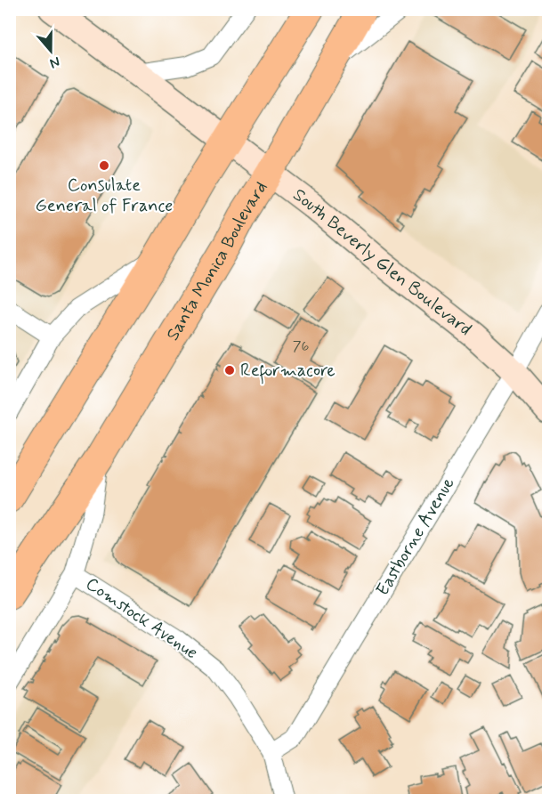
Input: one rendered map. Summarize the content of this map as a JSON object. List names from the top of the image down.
{
  "streets": {
    "main road": ["Santa Monica Boulevard", "South Beverly Glen Boulevard"],
    "street": ["Eastborne Avenue", "Comstock Avenue"]
  },
  "crossings": [
    ["Santa Monica Boulevard", "South Beverly Glen Boulevard"],
    ["Santa Monica Boulevard", "Comstock Avenue"],
    ["South Beverly Glen Boulevard", "Eastborne Avenue"],
    ["Eastborne Avenue", "Comstock Avenue"]
  ],
  "places": ["Consulate General of France", "Reformacore"],
  "house_numbers": ["76"],
  "north": "bottom"
}
